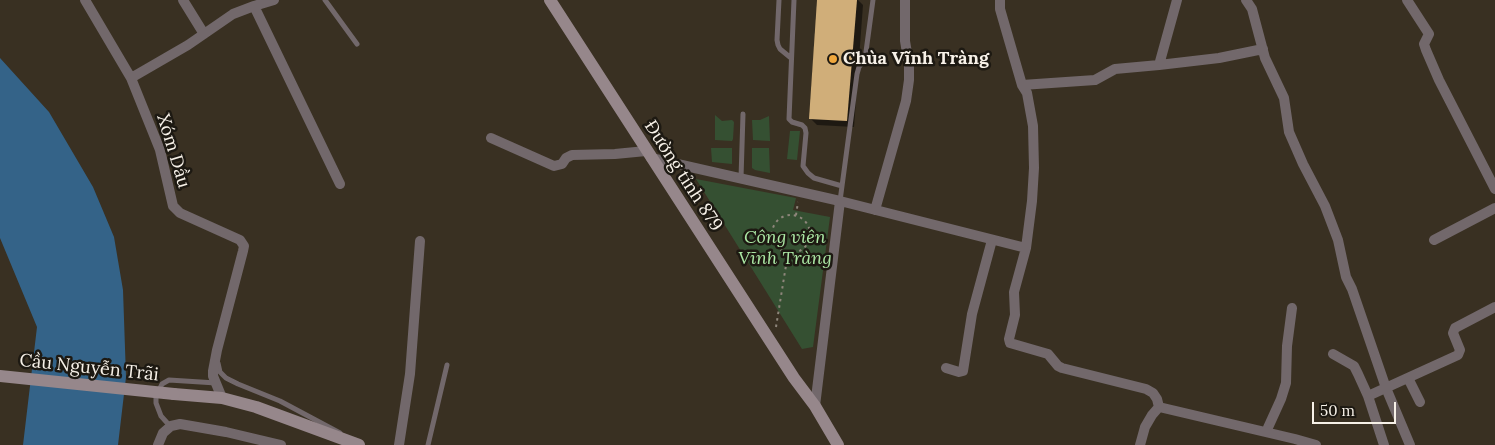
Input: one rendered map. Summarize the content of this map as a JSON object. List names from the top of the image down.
{
  "streets": {
    "main road": ["Đường tỉnh 879", "Cầu Nguyễn Trãi"],
    "street": ["Xóm Dầu"]
  },
  "crossings": [
    ["Xóm Dầu", "Cầu Nguyễn Trãi"]
  ],
  "parks": ["Công viên Vĩnh Tràng"],
  "places": ["Chùa Vĩnh Tràng"],
  "scale_bar": "50 m"
}
